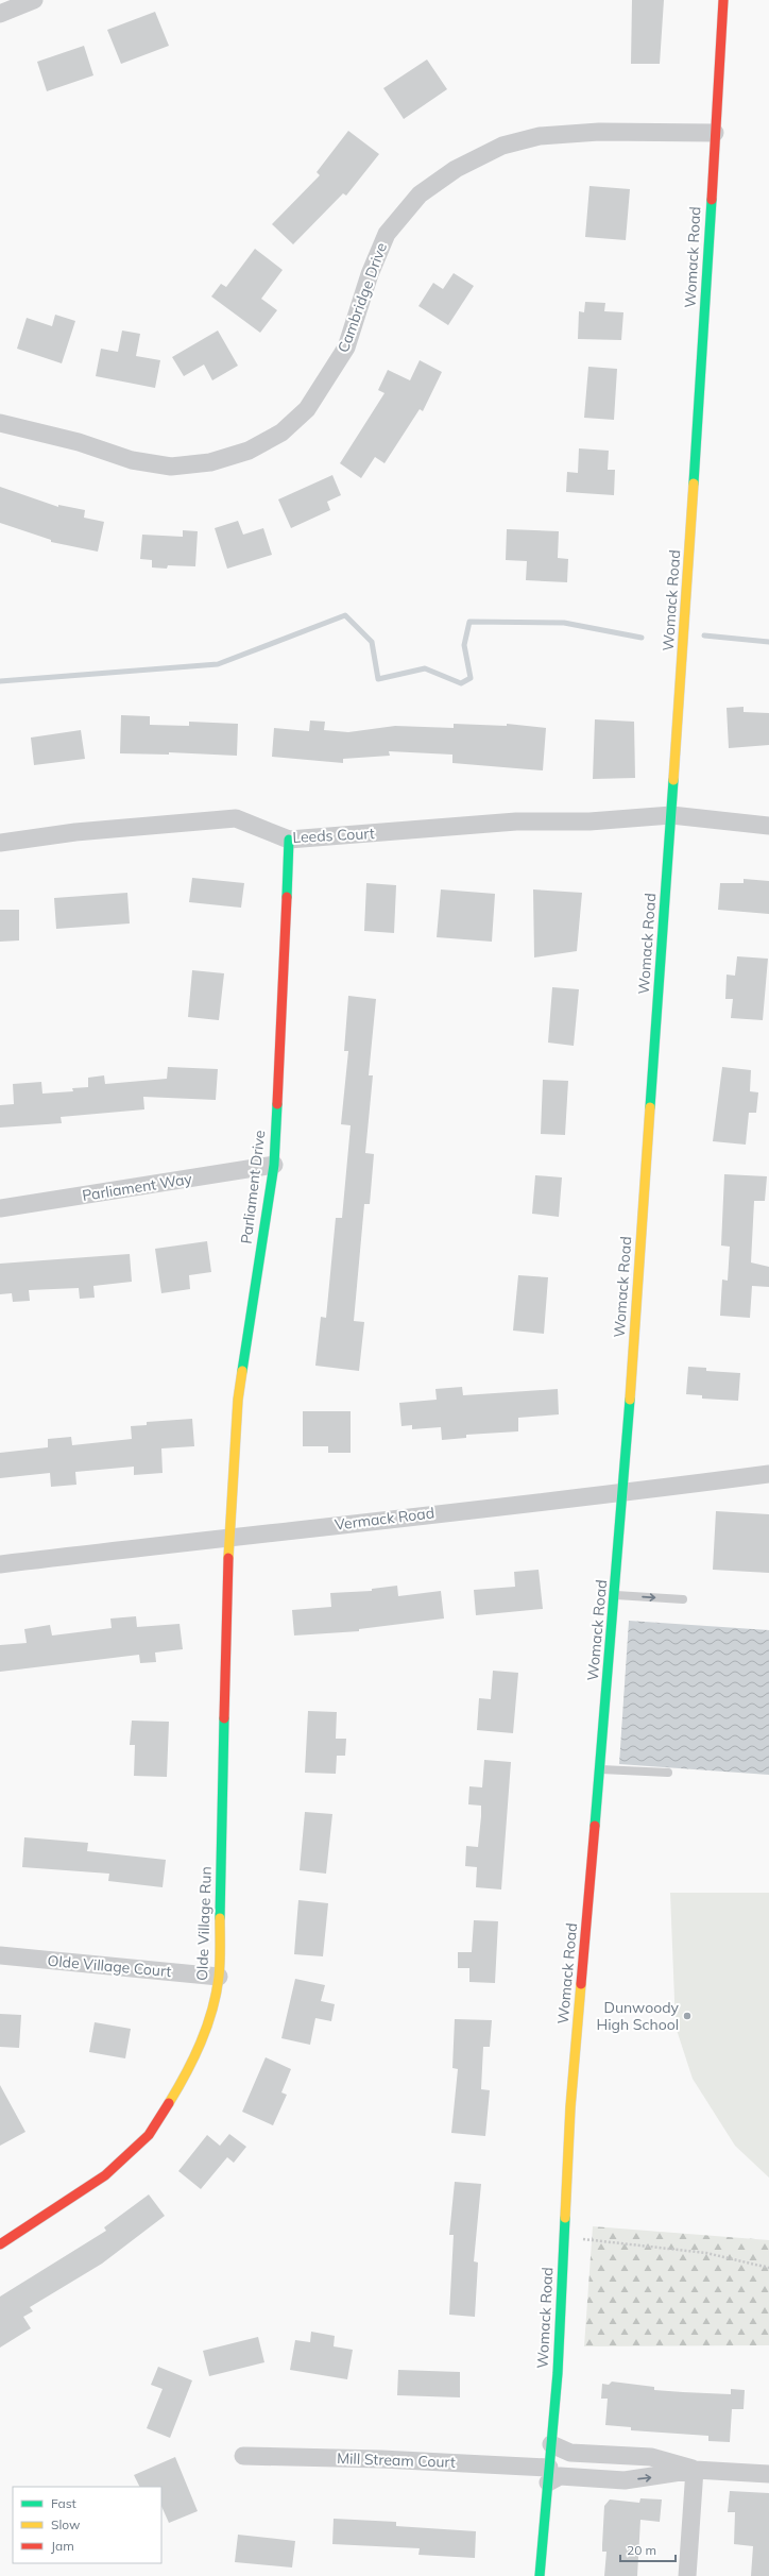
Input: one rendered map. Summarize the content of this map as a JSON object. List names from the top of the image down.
{
  "streets": {
    "street": [
      "Womack Road",
      "Cambridge Drive",
      "Leeds Court",
      "Parliament Way",
      "Parliament Drive",
      "Vermack Road",
      "Olde Village Run",
      "Olde Village Court",
      "Mill Stream Court"
    ]
  },
  "crossings": [
    ["Womack Road", "Cambridge Drive"],
    ["Womack Road", "Leeds Court"],
    ["Womack Road", "Vermack Road"],
    ["Womack Road", "Mill Stream Court"],
    ["Leeds Court", "Parliament Drive"],
    ["Parliament Way", "Parliament Drive"],
    ["Parliament Drive", "Vermack Road"],
    ["Parliament Drive", "Olde Village Run"],
    ["Vermack Road", "Olde Village Run"],
    ["Olde Village Run", "Olde Village Court"]
  ],
  "places": ["Dunwoody High School"],
  "legend": ["Fast", "Slow", "Jam"],
  "scale_bar": "20 m"
}
